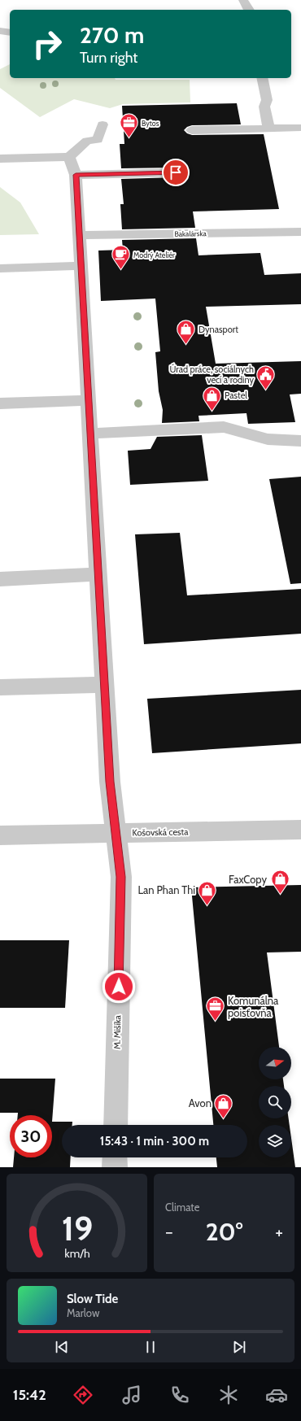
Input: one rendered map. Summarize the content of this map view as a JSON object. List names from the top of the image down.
{
  "streets": {
    "street": ["Bakalárska", "Košovská cesta", "M. Mišíka"]
  },
  "crossings": [
    ["Bakalárska", "M. Mišíka"],
    ["Košovská cesta", "M. Mišíka"]
  ],
  "places": {
    "office": ["Bytos", "Komunálna poisťovňa"],
    "cafe": ["Modrý Ateliér"],
    "shop": [
      "Dynasport",
      "Pastel",
      "FaxCopy",
      "Lan Phan Thi",
      "Avon"
    ],
    "public building": ["Úrad práce, sociálnych vecí a rodiny"]
  },
  "north": "right",
  "page": {
    "turn": ["270 m", "Turn right"],
    "limit": "30",
    "trip": "15:43 · 1 min · 300 m",
    "tile": "Climate",
    "heat": ["−", "20°", "+"],
    "song": ["Slow Tide", "Marlow"],
    "tabs": "15:42",
    "gauge": ["19", "km/h"]
  }
}
